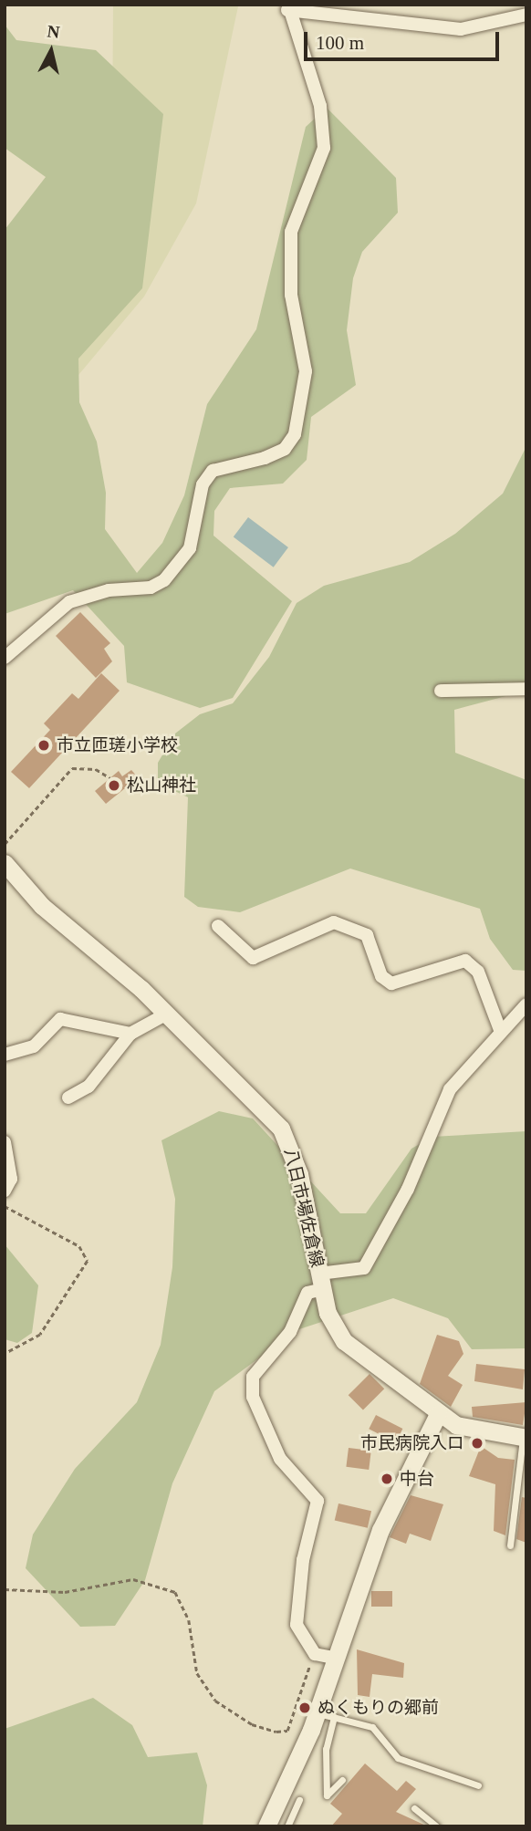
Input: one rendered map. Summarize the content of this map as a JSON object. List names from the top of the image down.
{
  "streets": {
    "main road": ["八日市場佐倉線"]
  },
  "places": [
    "市立匝瑳小学校",
    "松山神社",
    "市民病院入ロ",
    "中台",
    "ぬくもりの郷前"
  ],
  "scale_bar": "100 m",
  "north": "top"
}
